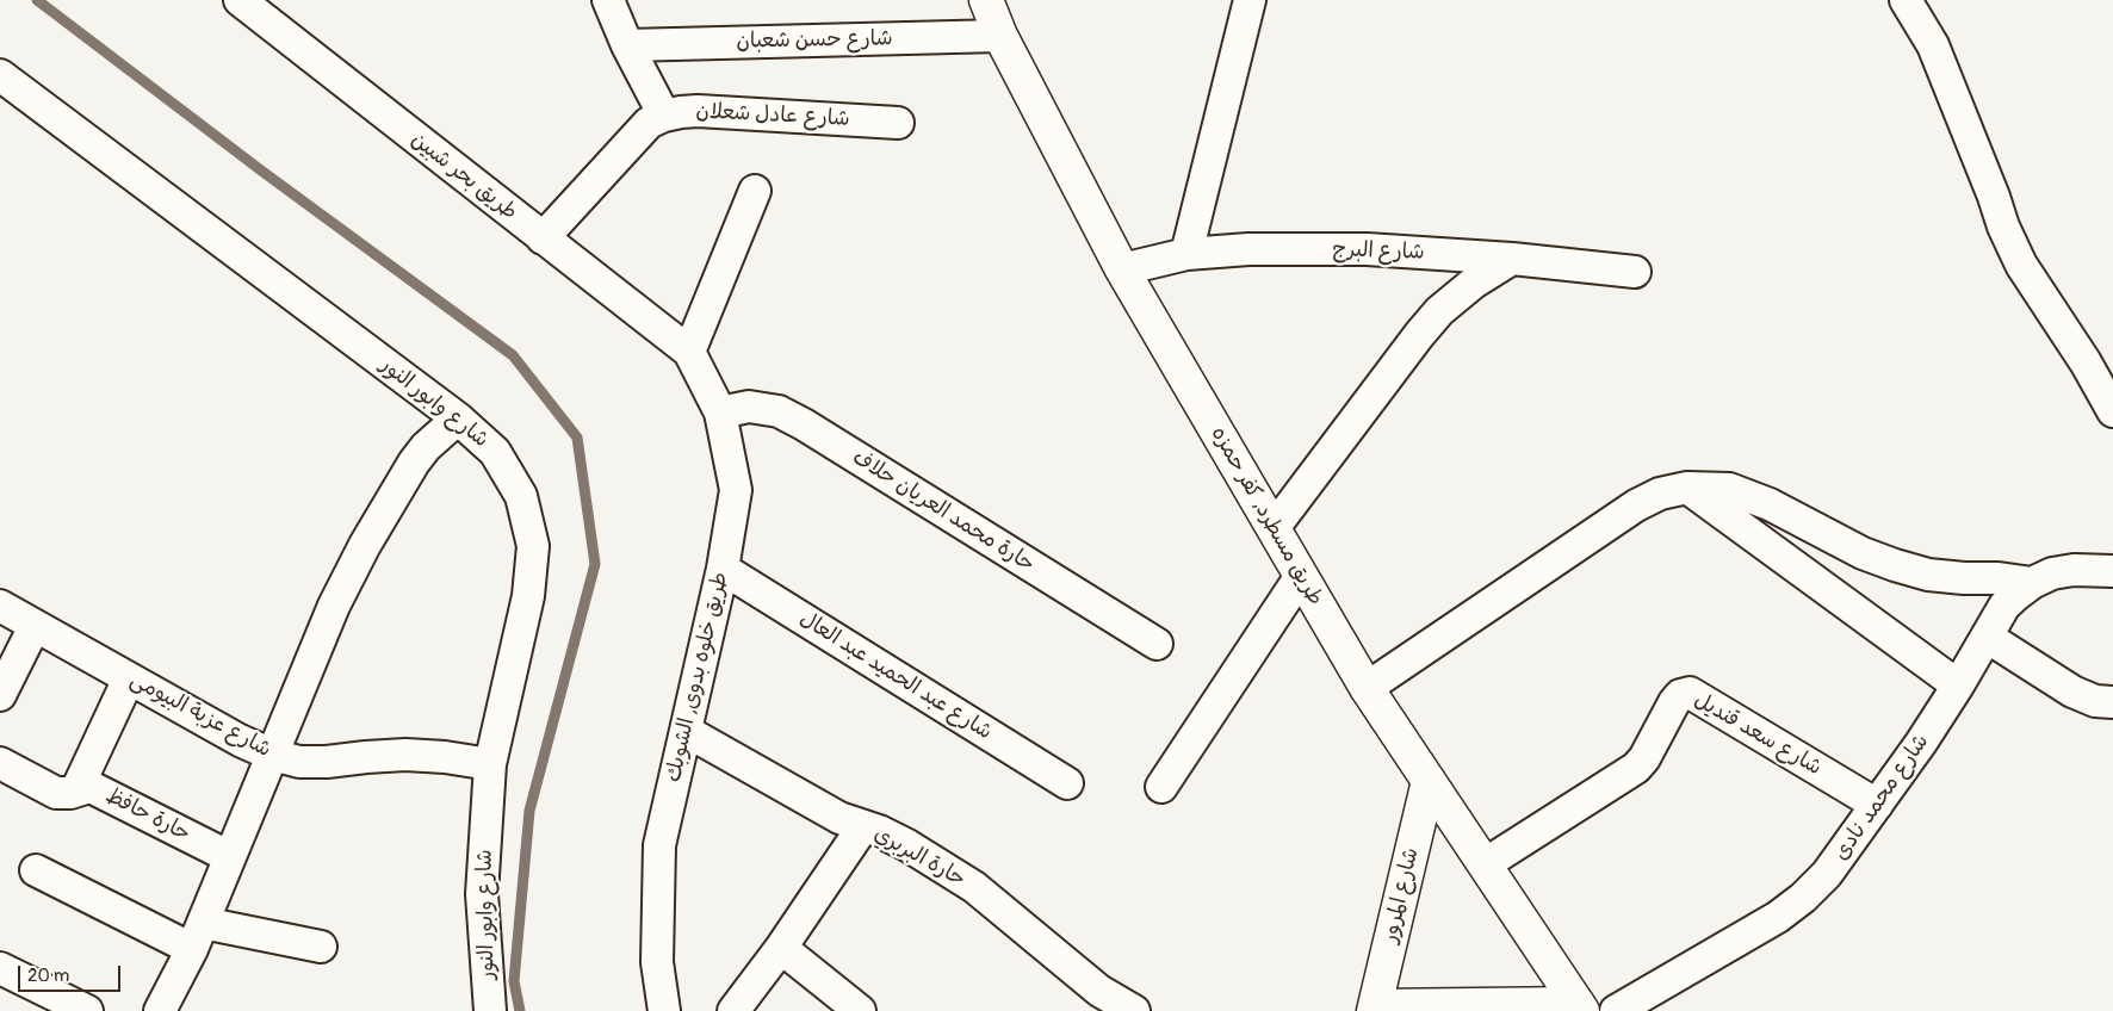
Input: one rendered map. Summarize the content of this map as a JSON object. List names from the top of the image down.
{
  "streets": {
    "main road": ["طريق مسطرد, كفر حمزه", "شارع المرور"],
    "street": [
      "شارع حسن شعبان",
      "شارع عادل شعلان",
      "طريق بحر شبين",
      "شارع البرج",
      "شارع وابور النور",
      "حارة محمد العريان حلاف",
      "شارع عبد الحميد عبد العال",
      "طريق خلوه بدوى, الشوبك",
      "شارع عزبة البيومى",
      "شارع سعد قنديل",
      "شارع محمد نادى",
      "حارة حافظ",
      "حارة البربري"
    ]
  },
  "crossings": [
    ["شارع حسن شعبان", "طريق مسطرد, كفر حمزه"],
    ["طريق بحر شبين", "طريق خلوه بدوى, الشوبك"],
    ["شارع البرج", "طريق مسطرد, كفر حمزه"],
    ["شارع وابور النور", "شارع عزبة البيومى"],
    ["حارة محمد العريان حلاف", "طريق خلوه بدوى, الشوبك"],
    ["طريق مسطرد, كفر حمزه", "شارع سعد قنديل"],
    ["طريق مسطرد, كفر حمزه", "شارع المرور"],
    ["شارع عبد الحميد عبد العال", "طريق خلوه بدوى, الشوبك"],
    ["طريق خلوه بدوى, الشوبك", "حارة البربري"],
    ["شارع سعد قنديل", "شارع محمد نادى"]
  ],
  "scale_bar": "20 m"
}
